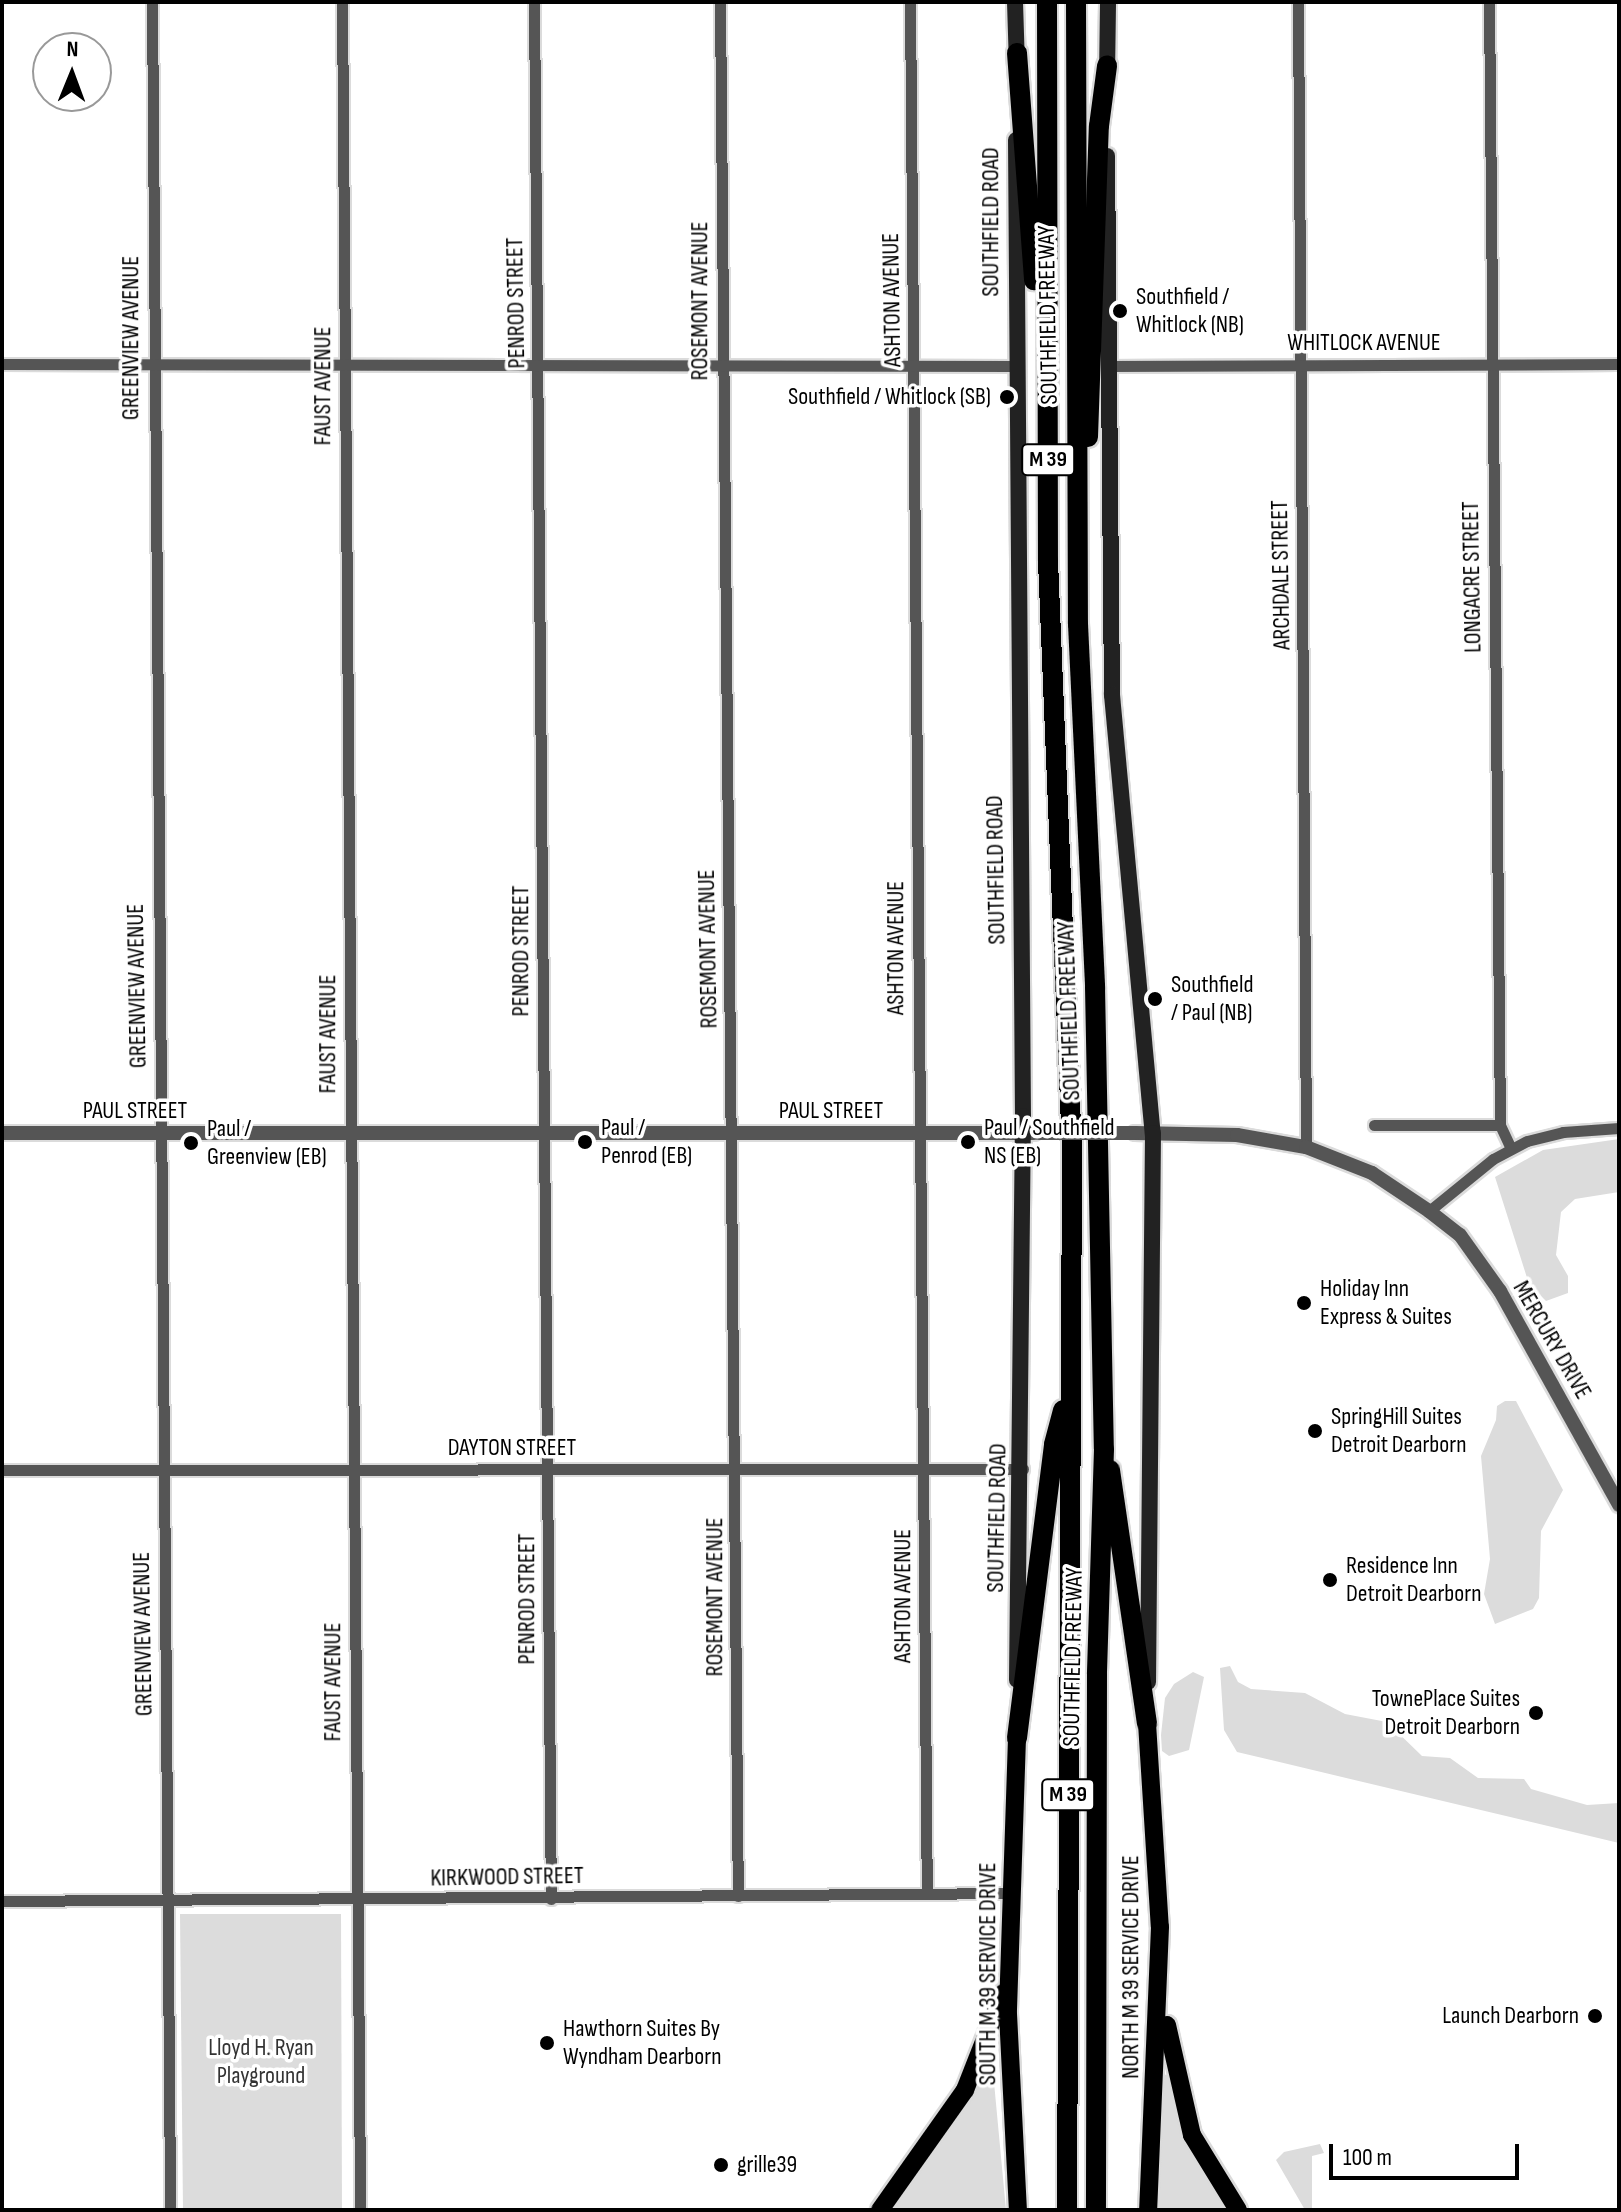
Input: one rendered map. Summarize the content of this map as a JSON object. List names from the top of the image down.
{
  "streets": {
    "highway": ["SOUTHFIELD FREEWAY", "M 39"],
    "main road": ["SOUTHFIELD ROAD", "NORTH M 39 SERVICE DRIVE", "SOUTH M 39 SERVICE DRIVE"],
    "street": [
      "ASHTON AVENUE",
      "ROSEMONT AVENUE",
      "PENROD STREET",
      "GREENVIEW AVENUE",
      "WHITLOCK AVENUE",
      "FAUST AVENUE",
      "ARCHDALE STREET",
      "LONGACRE STREET",
      "PAUL STREET",
      "MERCURY DRIVE",
      "DAYTON STREET",
      "KIRKWOOD STREET"
    ]
  },
  "crossings": [
    ["SOUTHFIELD ROAD", "PAUL STREET"],
    ["SOUTHFIELD ROAD", "DAYTON STREET"],
    ["SOUTHFIELD ROAD", "SOUTH M 39 SERVICE DRIVE"],
    ["ASHTON AVENUE", "PAUL STREET"],
    ["ASHTON AVENUE", "DAYTON STREET"],
    ["ASHTON AVENUE", "KIRKWOOD STREET"],
    ["ROSEMONT AVENUE", "PAUL STREET"],
    ["ROSEMONT AVENUE", "DAYTON STREET"],
    ["ROSEMONT AVENUE", "KIRKWOOD STREET"],
    ["PENROD STREET", "PAUL STREET"],
    ["PENROD STREET", "DAYTON STREET"],
    ["PENROD STREET", "KIRKWOOD STREET"],
    ["GREENVIEW AVENUE", "PAUL STREET"],
    ["GREENVIEW AVENUE", "DAYTON STREET"],
    ["GREENVIEW AVENUE", "KIRKWOOD STREET"],
    ["WHITLOCK AVENUE", "ARCHDALE STREET"],
    ["WHITLOCK AVENUE", "LONGACRE STREET"],
    ["FAUST AVENUE", "PAUL STREET"],
    ["FAUST AVENUE", "DAYTON STREET"],
    ["FAUST AVENUE", "KIRKWOOD STREET"],
    ["ARCHDALE STREET", "PAUL STREET"],
    ["PAUL STREET", "MERCURY DRIVE"],
    ["KIRKWOOD STREET", "SOUTH M 39 SERVICE DRIVE"]
  ],
  "parks": ["Lloyd H. Ryan Playground"],
  "places": [
    "Southfield / Whitlock (NB)",
    "Southfield / Whitlock (SB)",
    "Southfield / Paul (NB)",
    "Paul / Penrod (EB)",
    "Paul / Southfield NS (EB)",
    "Paul / Greenview (EB)",
    "Holiday Inn Express & Suites",
    "SpringHill Suites Detroit Dearborn",
    "Residence Inn Detroit Dearborn",
    "TownePlace Suites Detroit Dearborn",
    "Launch Dearborn",
    "Hawthorn Suites By Wyndham Dearborn",
    "grille39"
  ],
  "scale_bar": "100 m",
  "north": "top"
}
